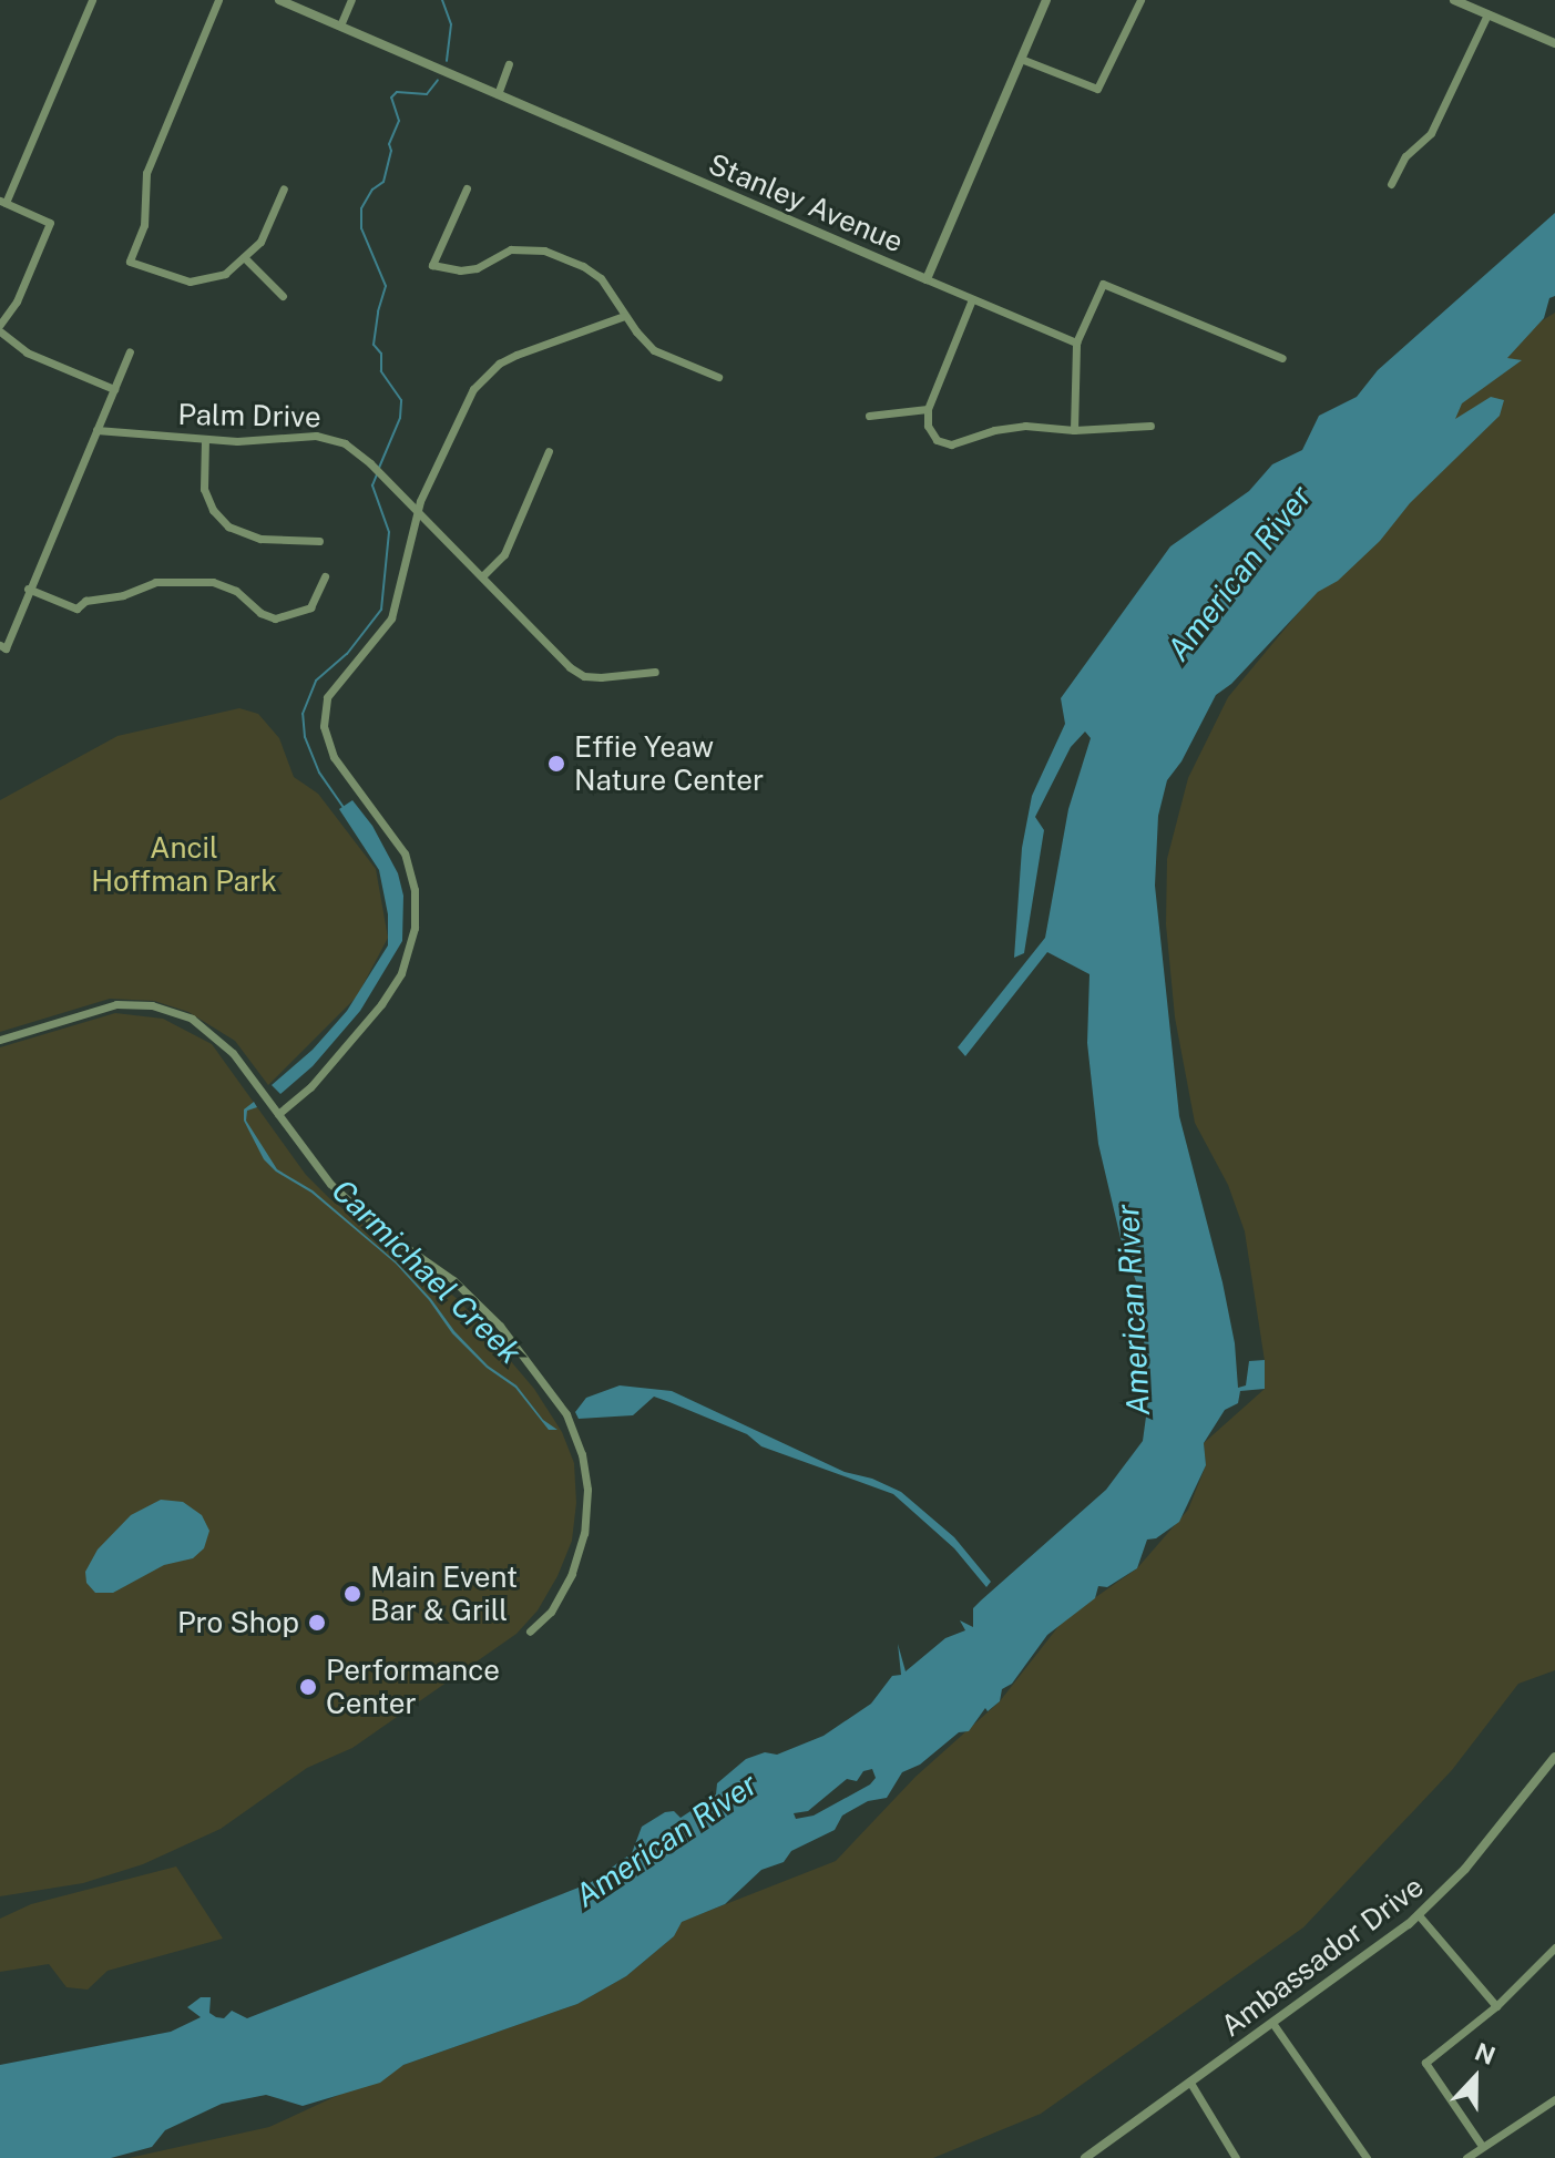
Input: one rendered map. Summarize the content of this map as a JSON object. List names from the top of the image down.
{
  "streets": {
    "street": ["Stanley Avenue", "Palm Drive", "Ambassador Drive"]
  },
  "water": ["American River", "Carmichael Creek"],
  "parks": ["Ancil Hoffman Park"],
  "places": [
    "Effie Yeaw Nature Center",
    "Main Event Bar & Grill",
    "Pro Shop",
    "Performance Center"
  ],
  "north": "top"
}
